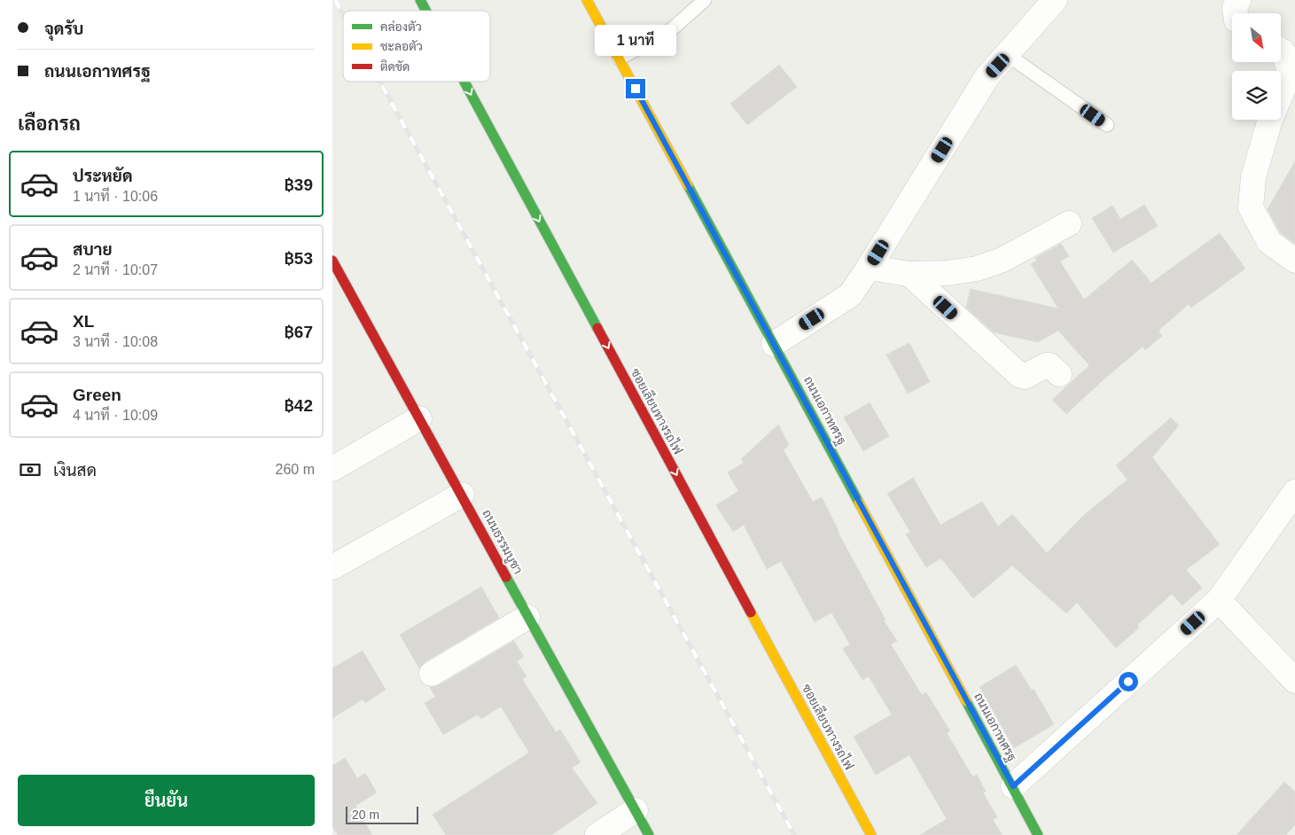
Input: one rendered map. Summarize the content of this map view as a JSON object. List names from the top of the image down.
{
  "streets": {
    "main road": ["ถนนเอกาทศรฐ", "ซอยเลียบทางรถไฟ", "ถนนธรรมบูชา"]
  },
  "one_way": ["ซอยเลียบทางรถไฟ"],
  "legend": ["คล่องตัว", "ชะลอตัว", "ติดขัด"],
  "scale_bar": "20 m",
  "north": "bottom right",
  "page": {
    "banner": ["จุดรับ", "ถนนเอกาทศรฐ"],
    "bubble": "1 นาที",
    "heading": "เลือกรถ",
    "list": [
      {
        "name": "ประหยัด",
        "note": "1 นาที · 10:06",
        "value": "฿39"
      },
      {
        "name": "สบาย",
        "note": "2 นาที · 10:07",
        "value": "฿53"
      },
      {
        "name": "XL",
        "note": "3 นาที · 10:08",
        "value": "฿67"
      },
      {
        "name": "Green",
        "note": "4 นาที · 10:09",
        "value": "฿42"
      }
    ],
    "pay": ["เงินสด", "260 m"],
    "buttons": "ยืนยัน",
    "scale": "20 m"
  }
}
